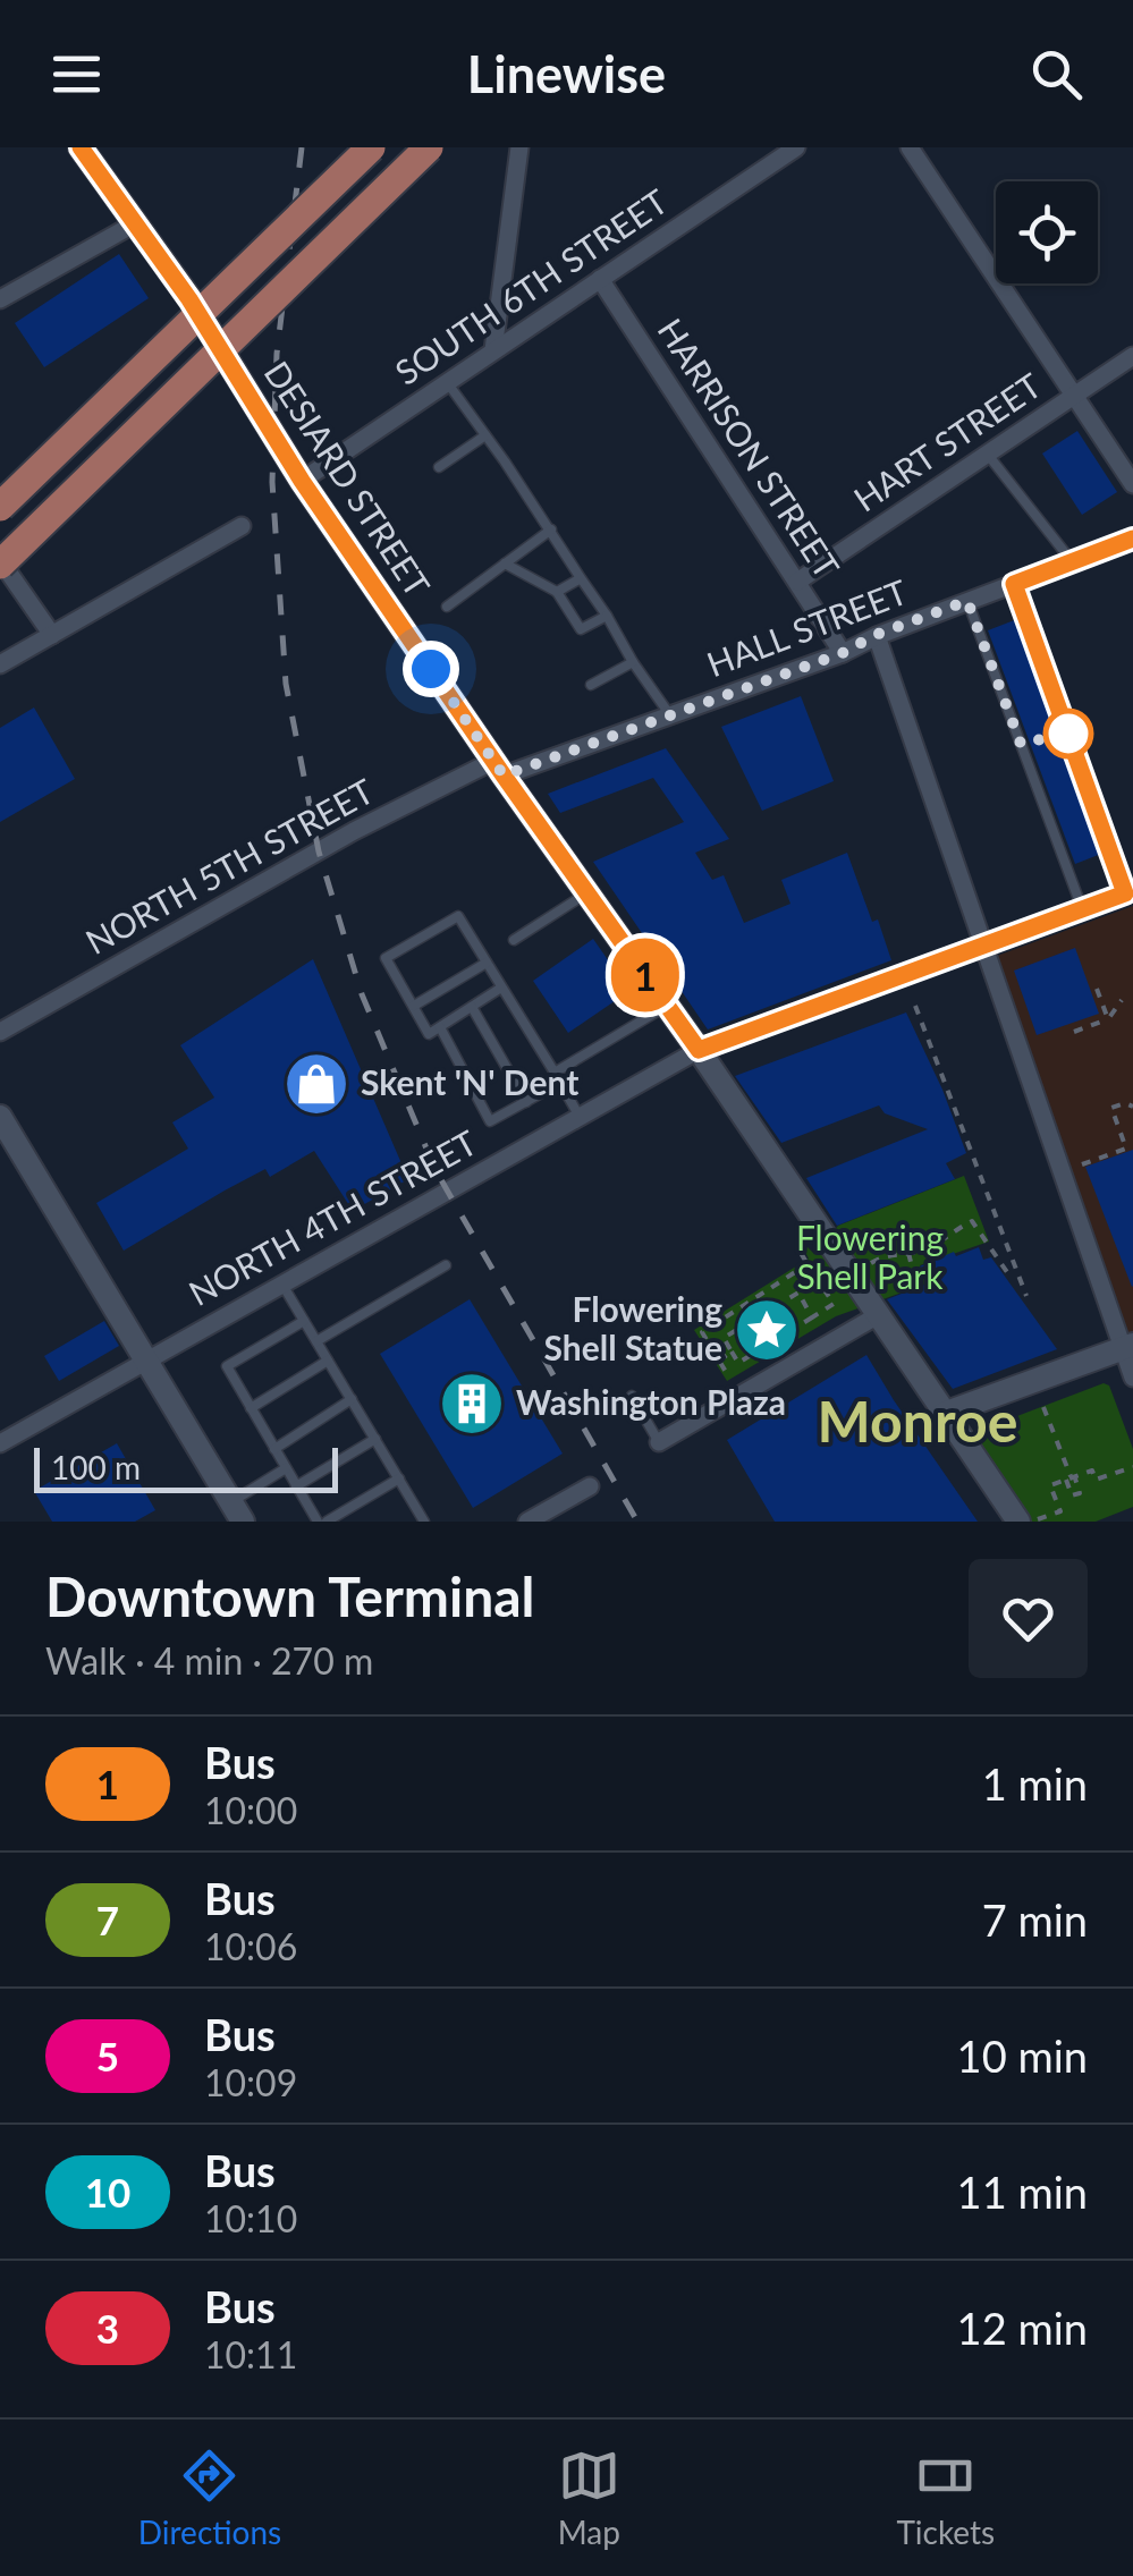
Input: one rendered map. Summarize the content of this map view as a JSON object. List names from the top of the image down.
{
  "streets": {
    "street": [
      "SOUTH 6TH STREET",
      "HART STREET",
      "HARRISON STREET",
      "DESIARD STREET",
      "HALL STREET",
      "NORTH 5TH STREET",
      "NORTH 4TH STREET"
    ]
  },
  "crossings": [
    ["SOUTH 6TH STREET", "HARRISON STREET"],
    ["SOUTH 6TH STREET", "DESIARD STREET"],
    ["HART STREET", "HARRISON STREET"],
    ["HARRISON STREET", "HALL STREET"],
    ["DESIARD STREET", "HALL STREET"],
    ["DESIARD STREET", "NORTH 5TH STREET"],
    ["DESIARD STREET", "NORTH 4TH STREET"],
    ["HALL STREET", "NORTH 5TH STREET"]
  ],
  "districts": ["Monroe"],
  "parks": ["Flowering Shell Park"],
  "places": {
    "shop": ["Skent 'N' Dent"],
    "place": ["Flowering Shell Statue"],
    "building": ["Washington Plaza"]
  },
  "lines": ["bus line 1"],
  "scale_bar": "100 m",
  "page": {
    "header": "Linewise",
    "on_map": "1",
    "scale": "100 m",
    "heading": ["Downtown Terminal", "Walk · 4 min · 270 m"],
    "list": [
      {
        "mark": "1",
        "name": "Bus",
        "note": "10:00",
        "value": "1 min"
      },
      {
        "mark": "7",
        "name": "Bus",
        "note": "10:06",
        "value": "7 min"
      },
      {
        "mark": "5",
        "name": "Bus",
        "note": "10:09",
        "value": "10 min"
      },
      {
        "mark": "10",
        "name": "Bus",
        "note": "10:10",
        "value": "11 min"
      },
      {
        "mark": "3",
        "name": "Bus",
        "note": "10:11",
        "value": "12 min"
      }
    ],
    "tabs": ["Directions", "Map", "Tickets"]
  }
}
